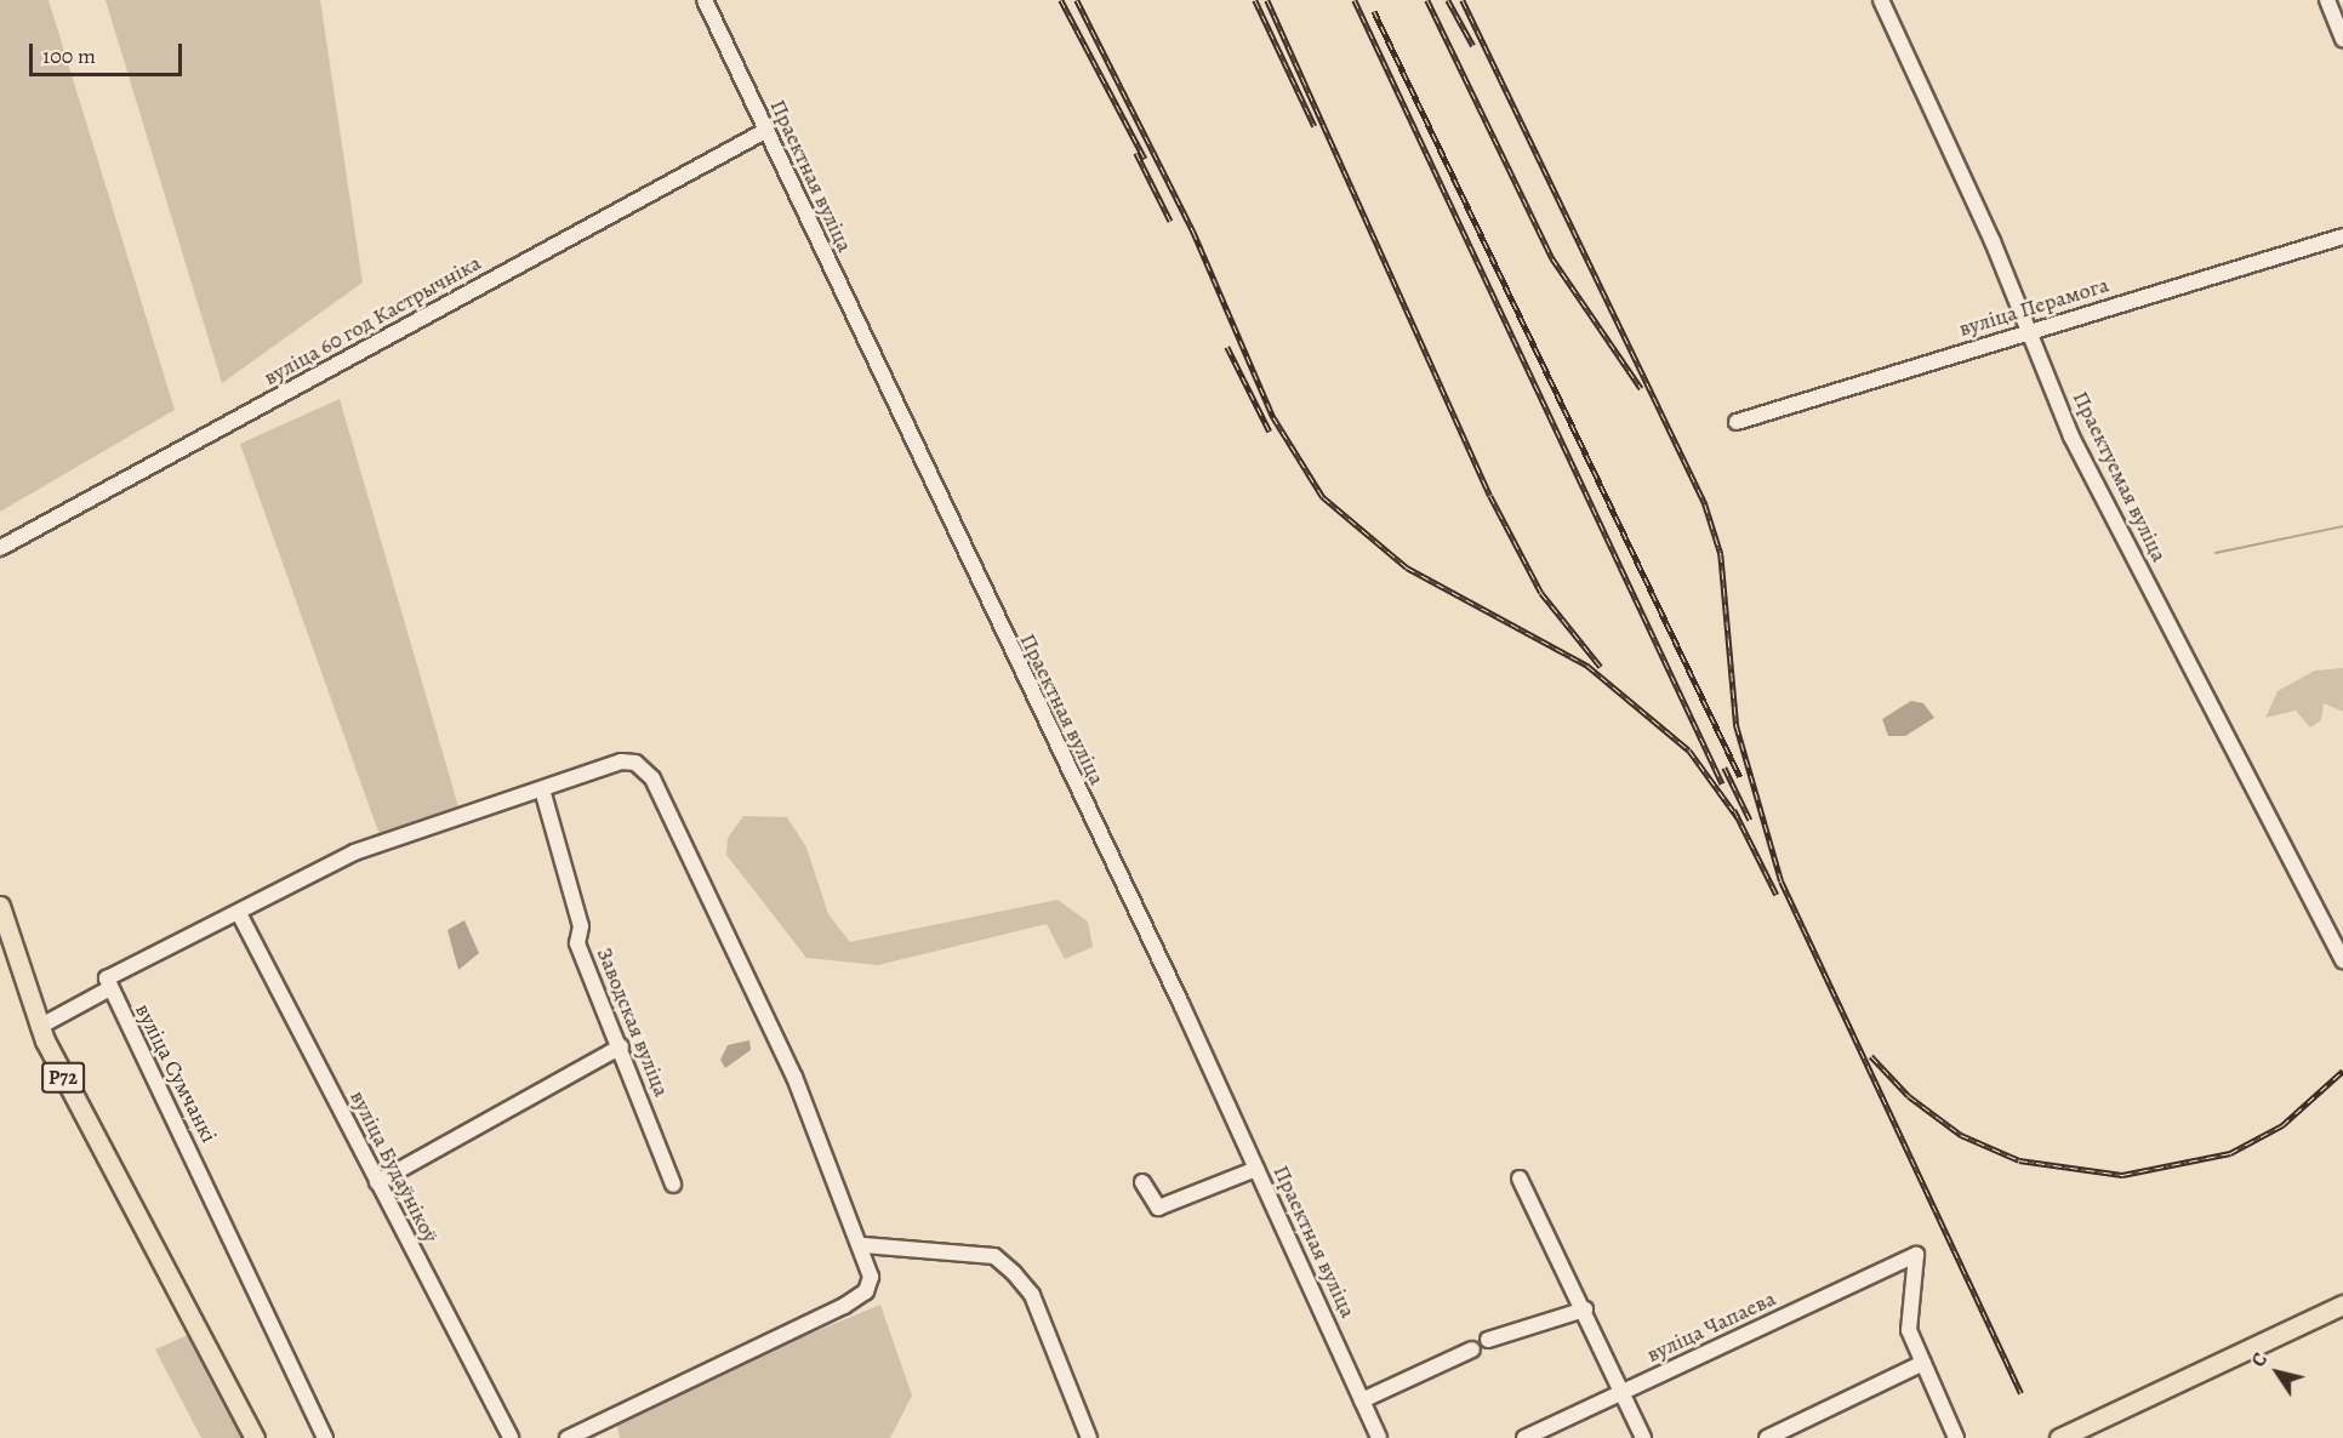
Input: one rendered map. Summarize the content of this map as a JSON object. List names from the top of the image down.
{
  "streets": {
    "main road": ["Р72"],
    "street": [
      "Праектная вуліца",
      "вуліца Перамога",
      "вуліца 60 год Кастрычніка",
      "Праектуемая вуліца",
      "Заводская вуліца",
      "вуліца Сумчанкі",
      "вуліца Будаўнікоў",
      "вуліца Чапаева"
    ]
  },
  "crossings": [
    ["Праектная вуліца", "вуліца 60 год Кастрычніка"],
    ["вуліца Перамога", "Праектуемая вуліца"],
    ["Заводская вуліца", "вуліца Сумчанкі"],
    ["вуліца Сумчанкі", "вуліца Будаўнікоў"]
  ],
  "scale_bar": "100 m",
  "north": "top left"
}
